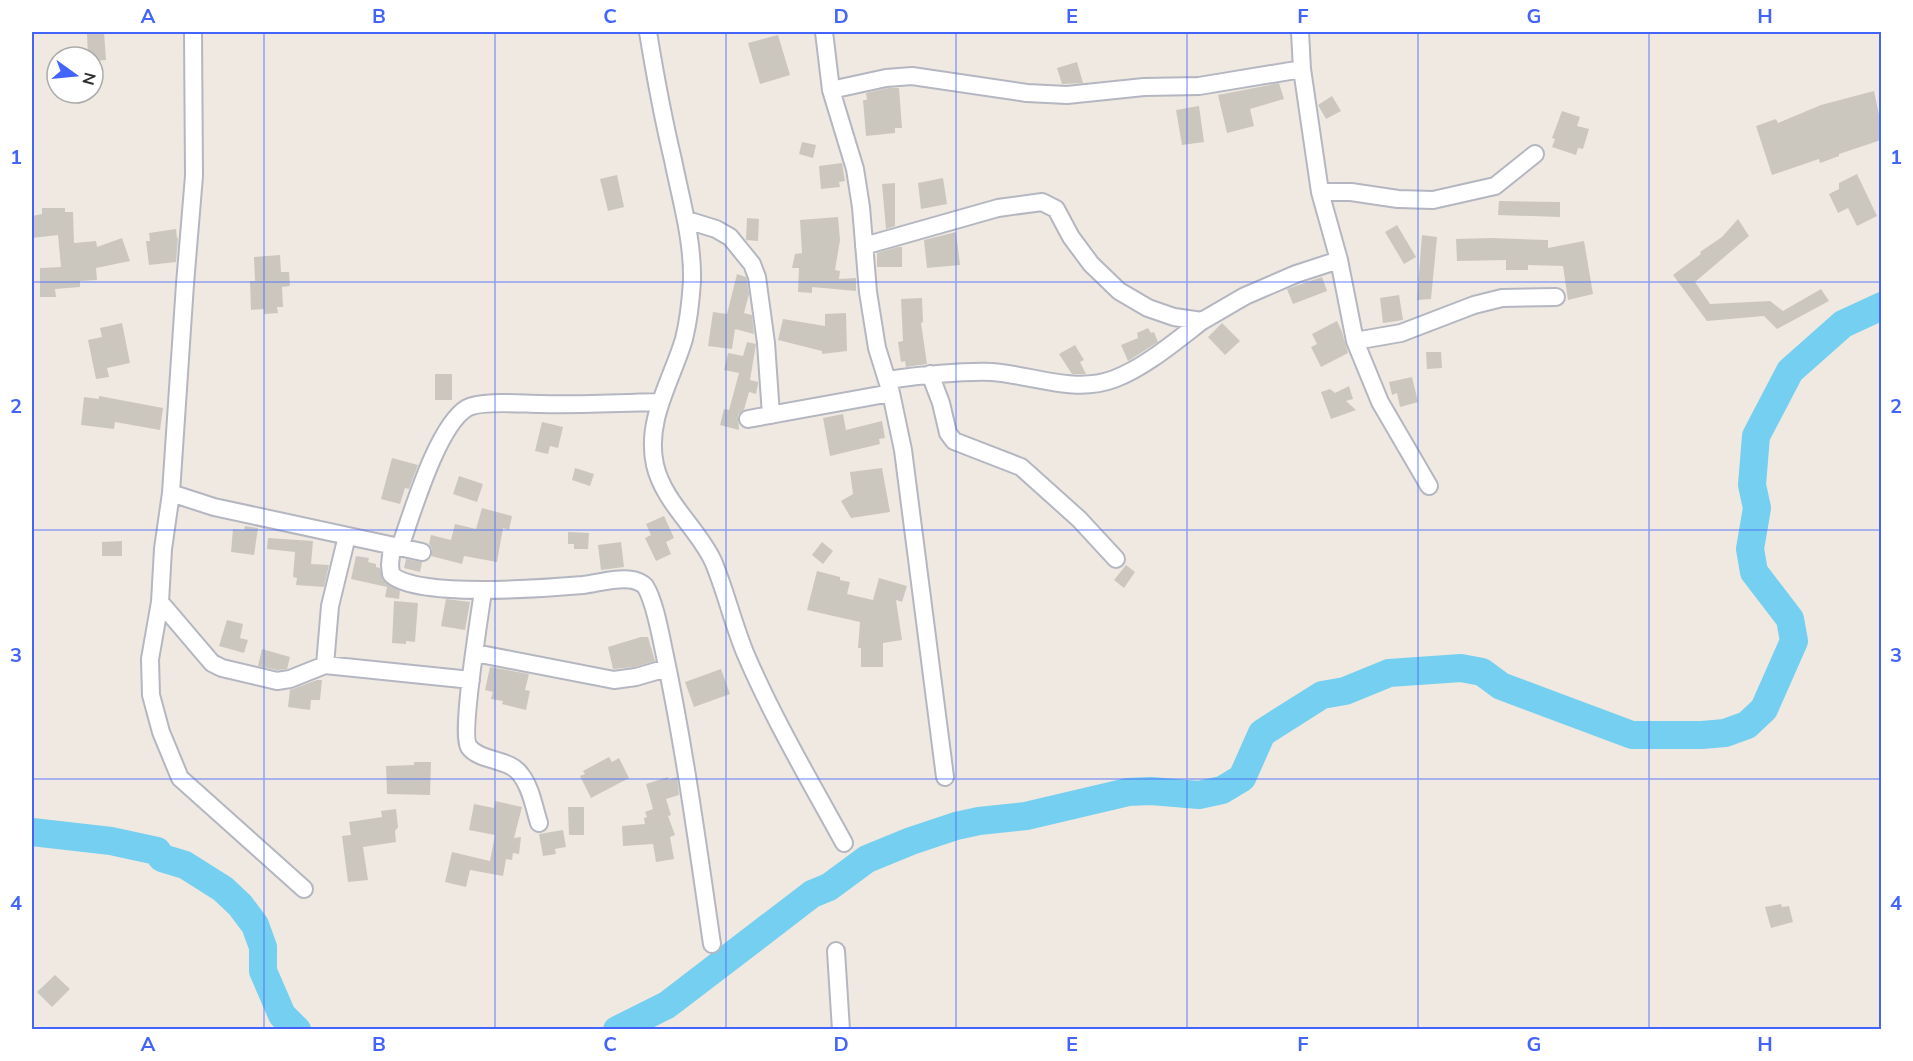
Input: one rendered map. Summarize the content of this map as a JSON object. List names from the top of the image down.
{
  "north": "right",
  "grid": {
    "columns": [
      "A",
      "B",
      "C",
      "D",
      "E",
      "F",
      "G",
      "H"
    ],
    "rows": [
      "1",
      "2",
      "3",
      "4"
    ]
  }
}
